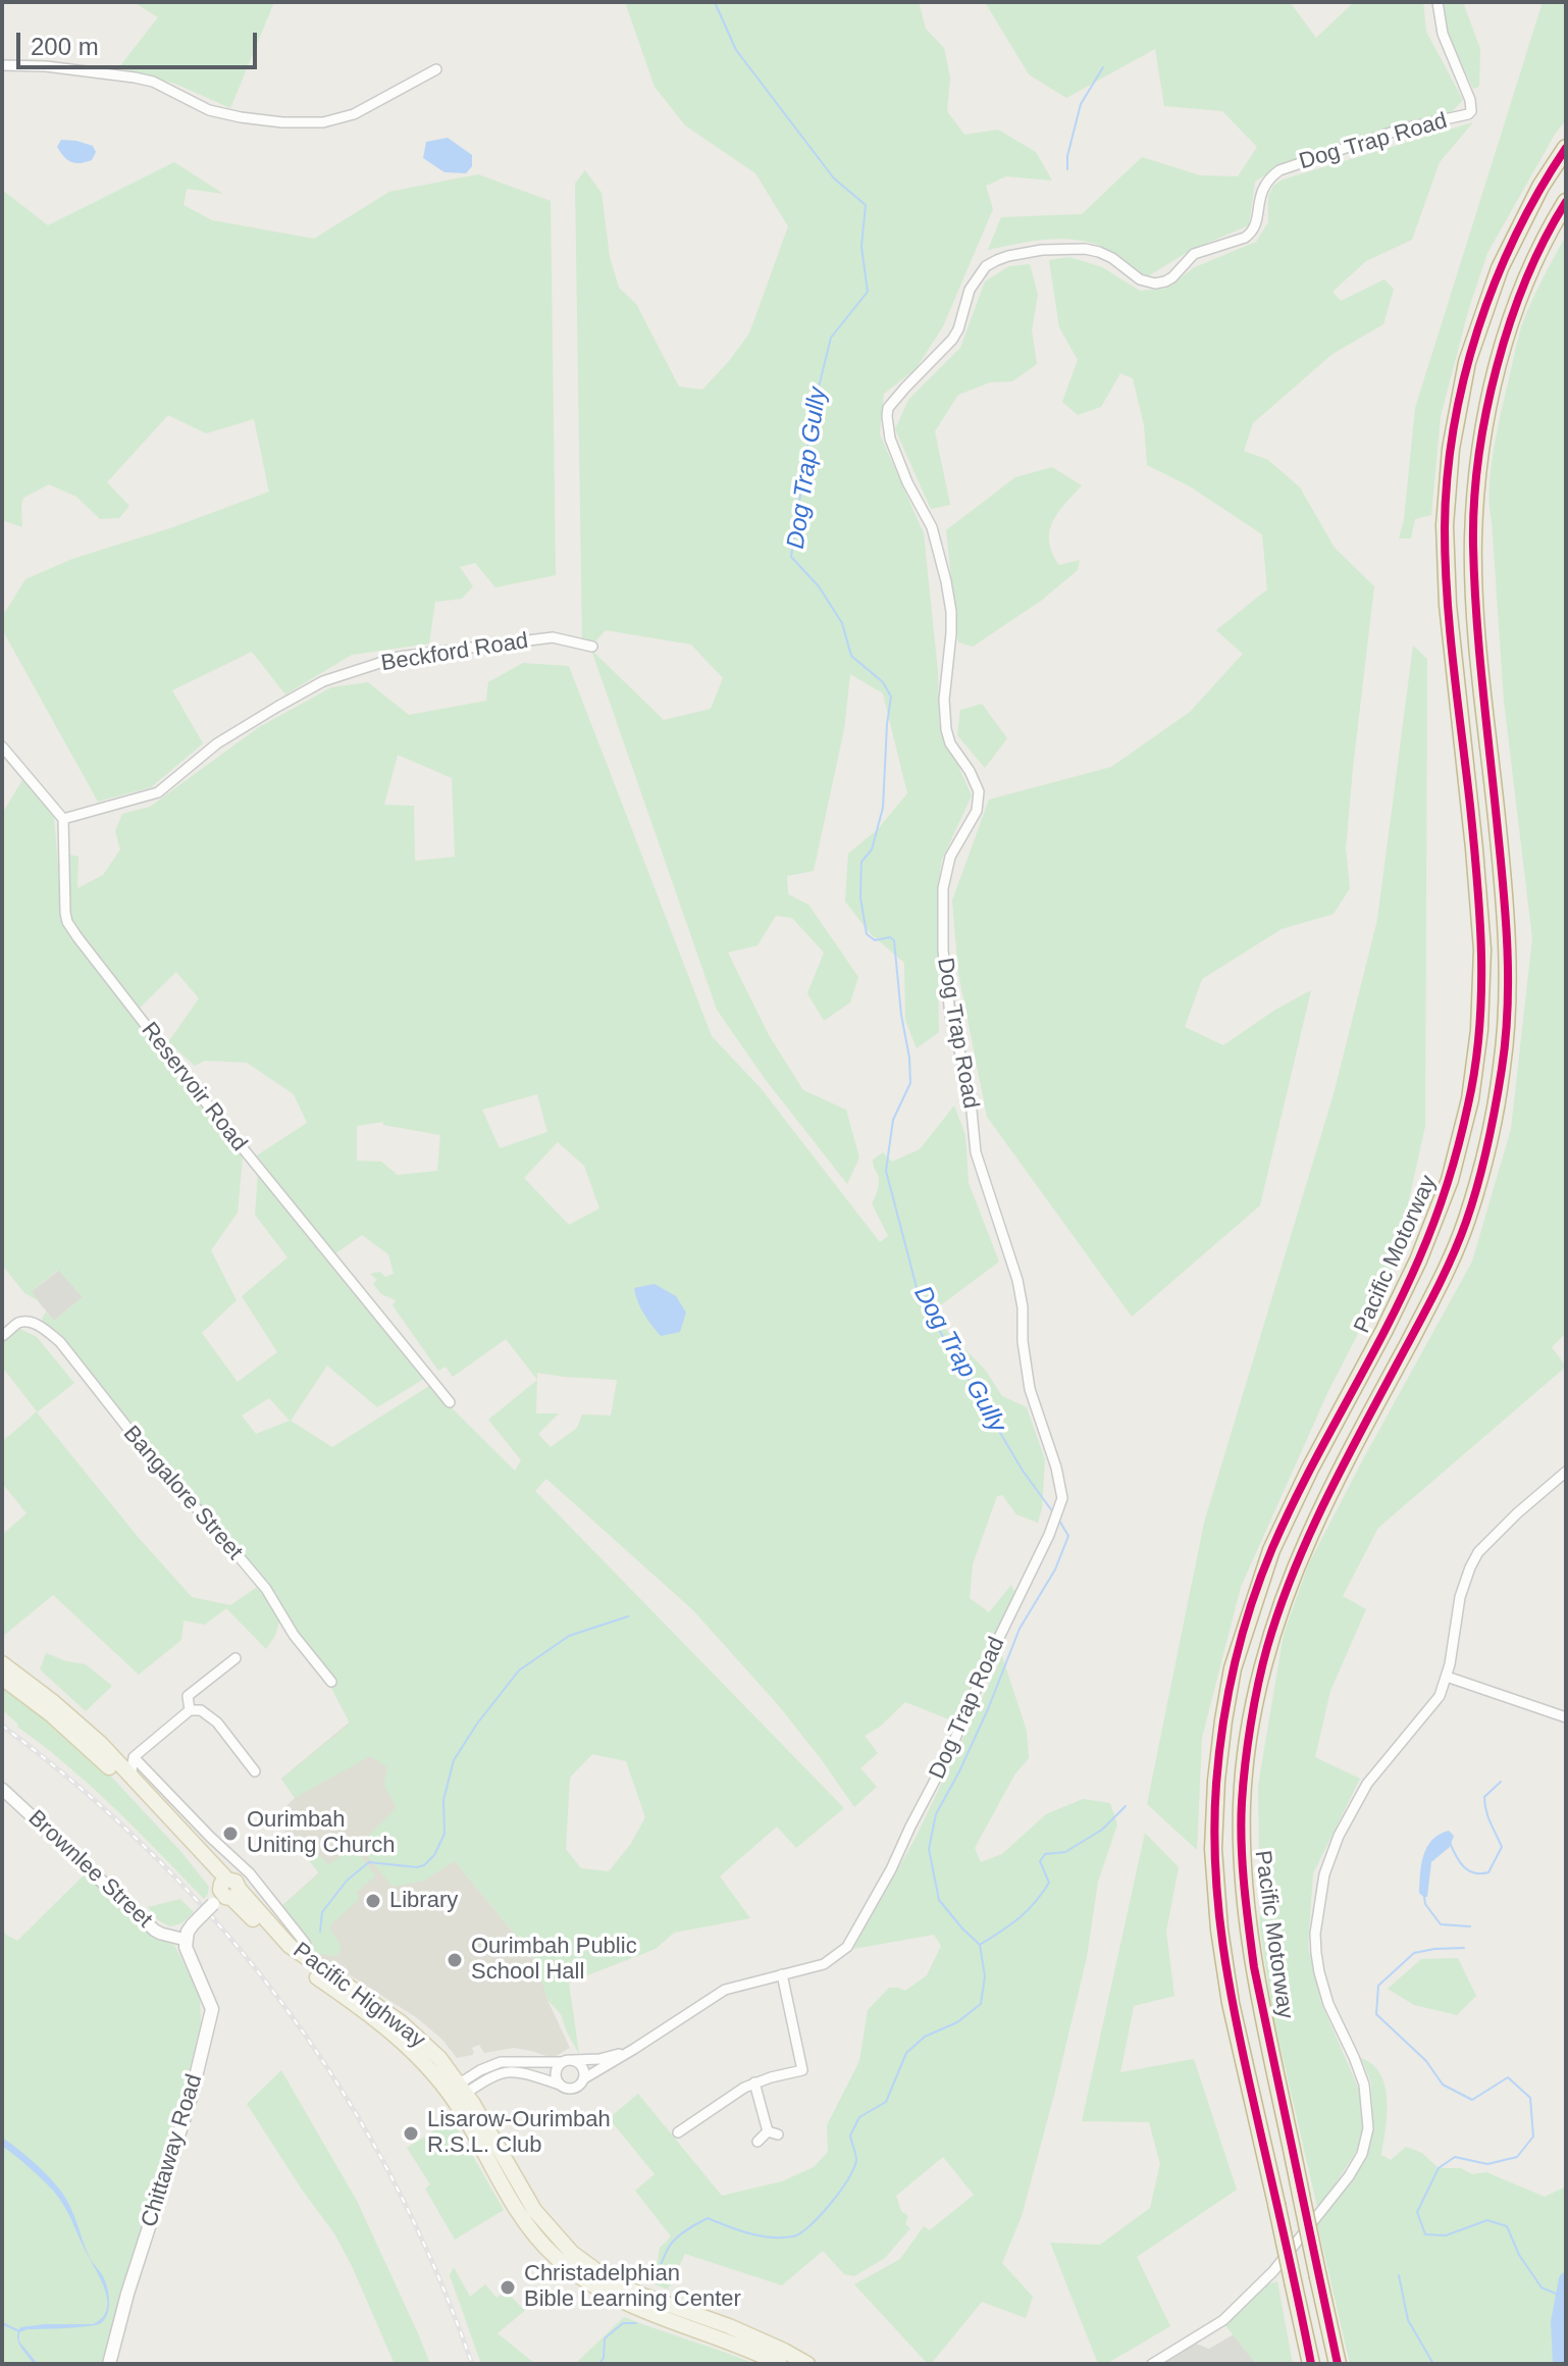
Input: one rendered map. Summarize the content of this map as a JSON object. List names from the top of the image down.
{
  "streets": {
    "highway": ["Pacific Motorway"],
    "main road": ["Pacific Highway", "Chittaway Road"],
    "street": [
      "Dog Trap Road",
      "Beckford Road",
      "Reservoir Road",
      "Bangalore Street",
      "Brownlee Street"
    ]
  },
  "crossings": [
    ["Dog Trap Road", "Pacific Highway"],
    ["Beckford Road", "Reservoir Road"],
    ["Brownlee Street", "Chittaway Road"]
  ],
  "water": ["Dog Trap Gully"],
  "places": [
    "Ourimbah Uniting Church",
    "Library",
    "Ourimbah Public School Hall",
    "Lisarow-Ourimbah R.S.L. Club",
    "Christadelphian Bible Learning Center"
  ],
  "scale_bar": "200 m"
}
